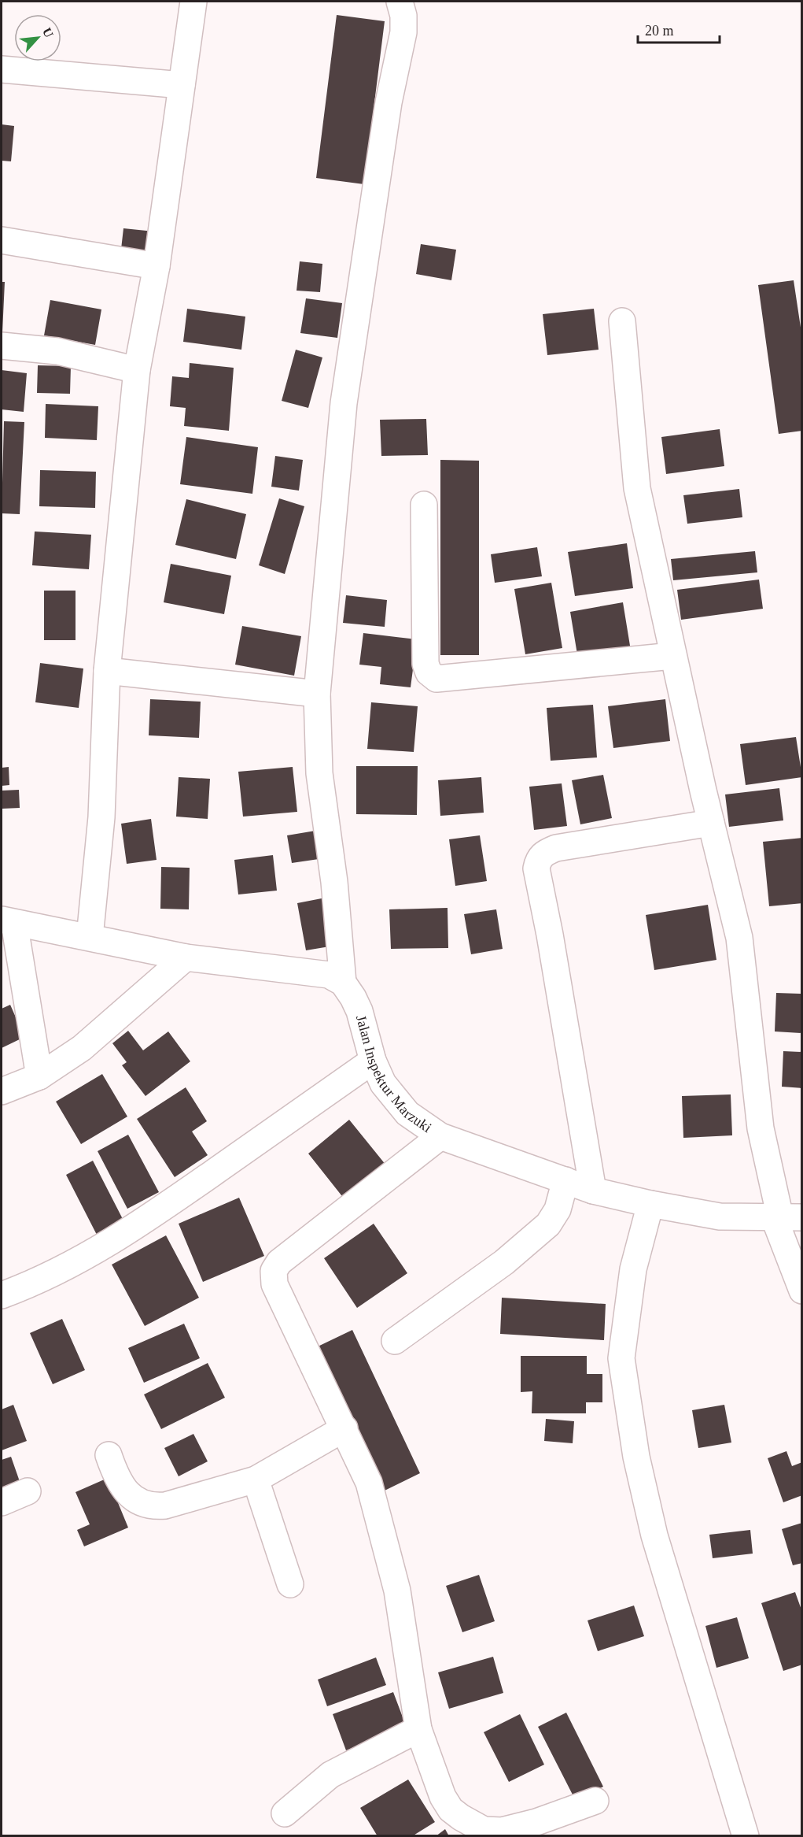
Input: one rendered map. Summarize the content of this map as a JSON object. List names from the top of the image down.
{
  "streets": {
    "street": ["Jalan Inspektur Marzuki"]
  },
  "scale_bar": "20 m",
  "north": "top right"
}
